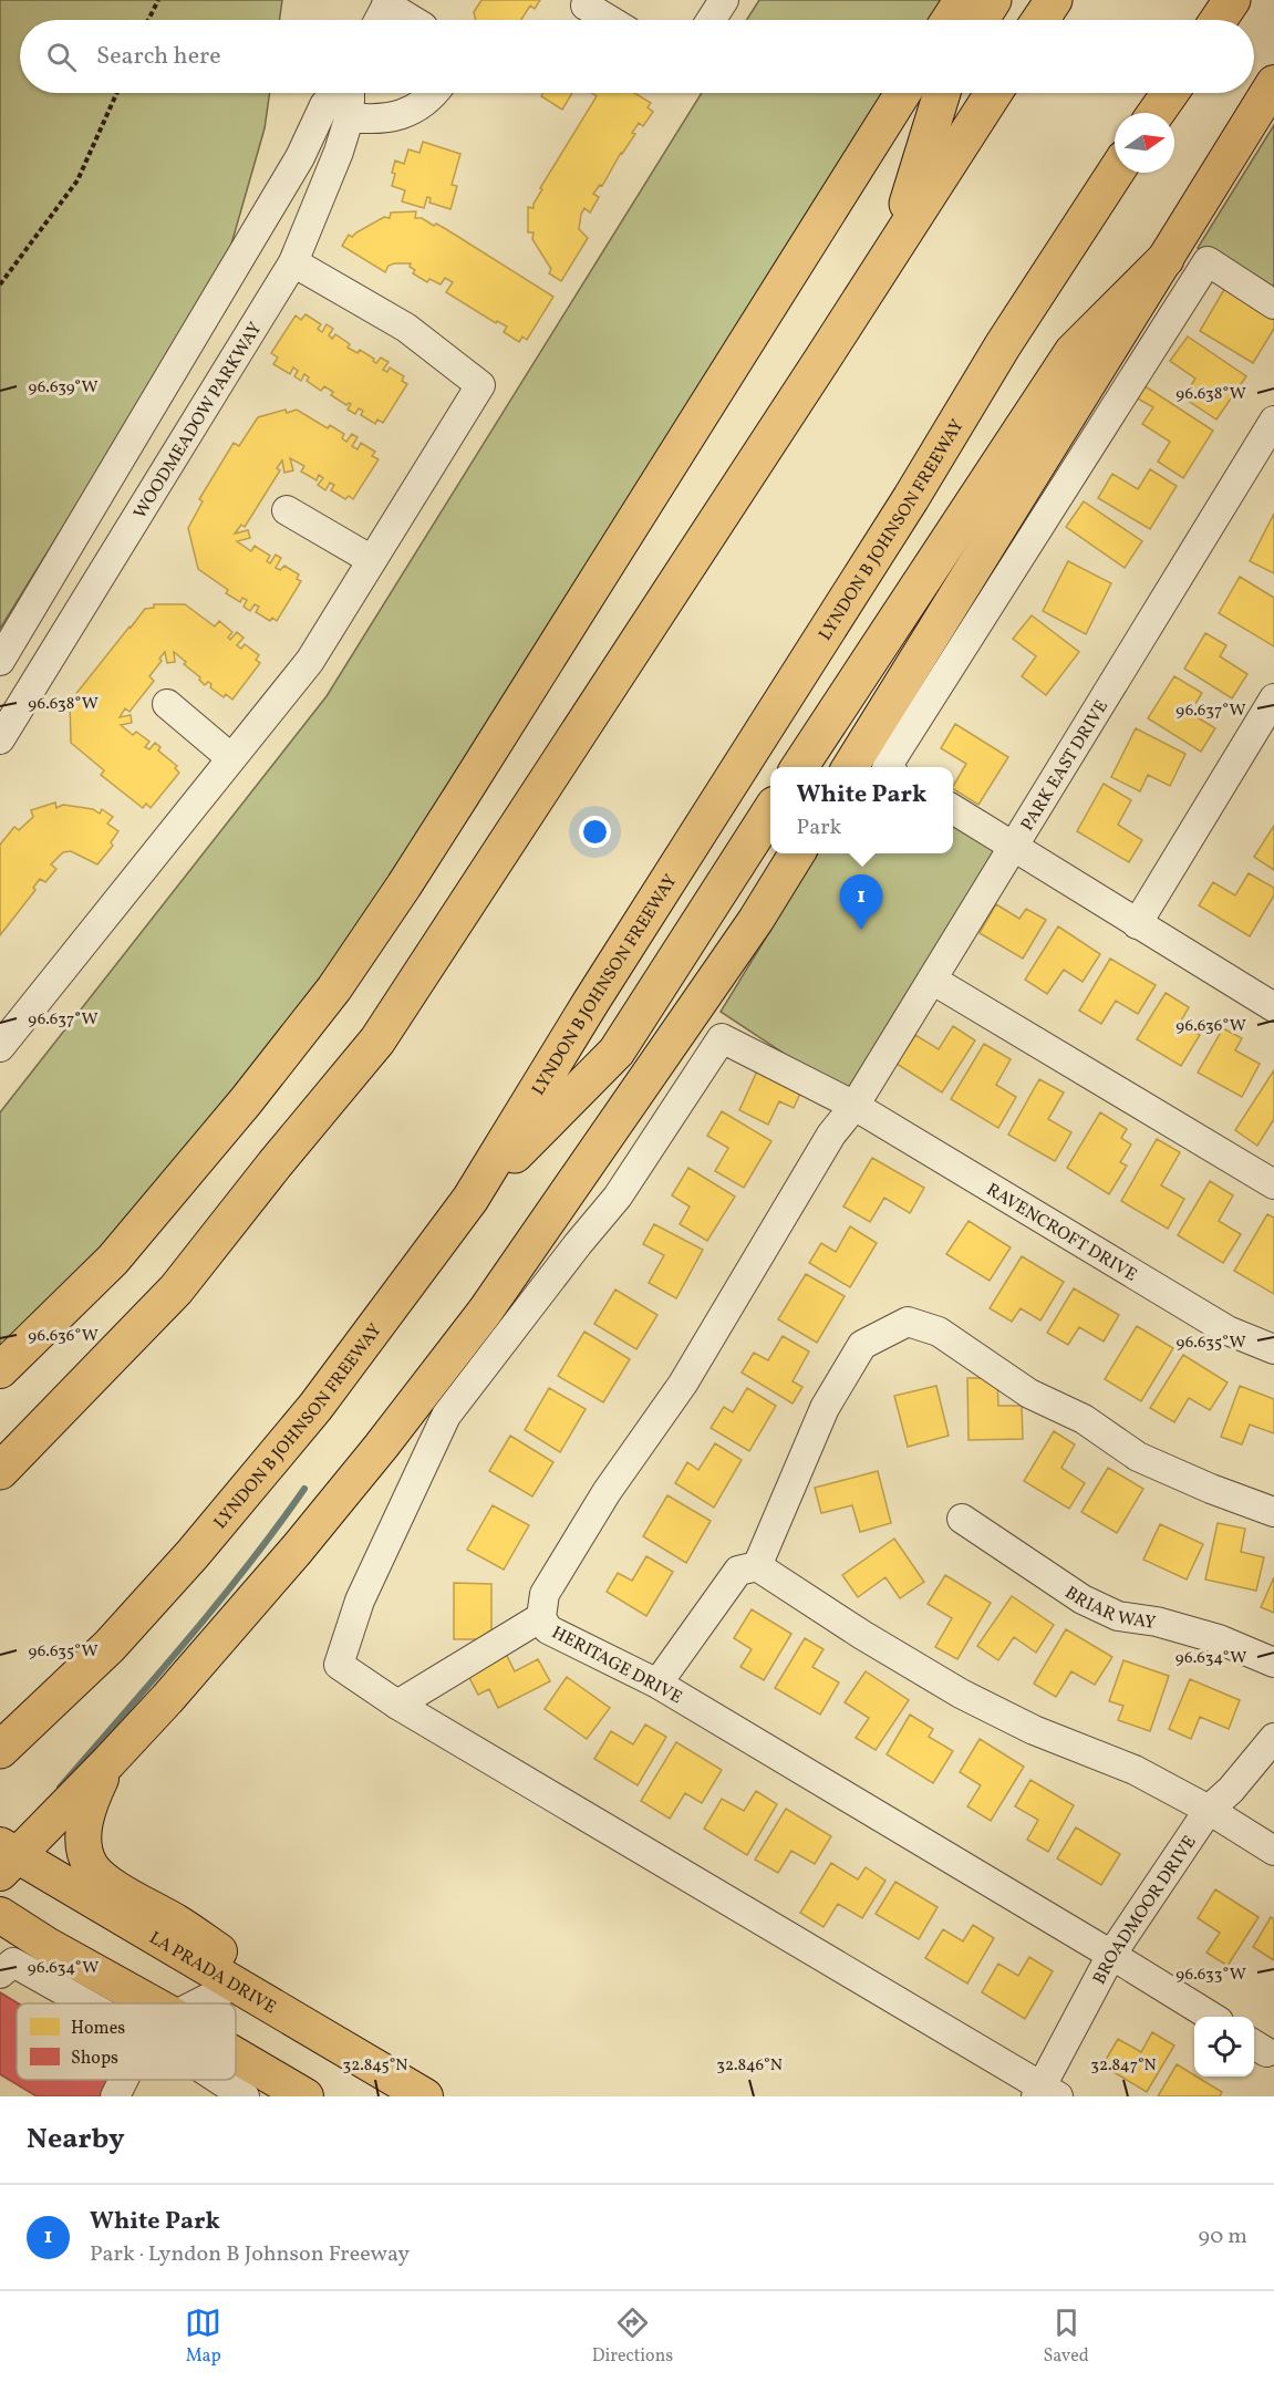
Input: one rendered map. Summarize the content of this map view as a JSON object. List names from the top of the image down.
{
  "streets": {
    "highway": ["LYNDON B JOHNSON FREEWAY"],
    "main road": ["LA PRADA DRIVE"],
    "street": [
      "WOODMEADOW PARKWAY",
      "PARK EAST DRIVE",
      "RAVENCROFT DRIVE",
      "BRIAR WAY",
      "HERITAGE DRIVE",
      "BROADMOOR DRIVE"
    ]
  },
  "crossings": [
    ["PARK EAST DRIVE", "HERITAGE DRIVE"],
    ["RAVENCROFT DRIVE", "HERITAGE DRIVE"],
    ["HERITAGE DRIVE", "BROADMOOR DRIVE"]
  ],
  "legend": ["Homes", "Shops"],
  "north": "right",
  "page": {
    "search": "Search here",
    "popup": ["White Park", "Park"],
    "pins": "1",
    "heading": "Nearby",
    "list": [
      {
        "mark": "1",
        "name": "White Park",
        "note": "Park · Lyndon B Johnson Freeway",
        "value": "90 m"
      }
    ],
    "nav": ["Map", "Directions", "Saved"]
  },
  "coordinates": [
    "96.639°W",
    "96.638°W",
    "96.637°W",
    "96.636°W",
    "96.635°W",
    "96.634°W",
    "96.633°W",
    "32.845°N",
    "32.846°N",
    "32.847°N"
  ]
}
